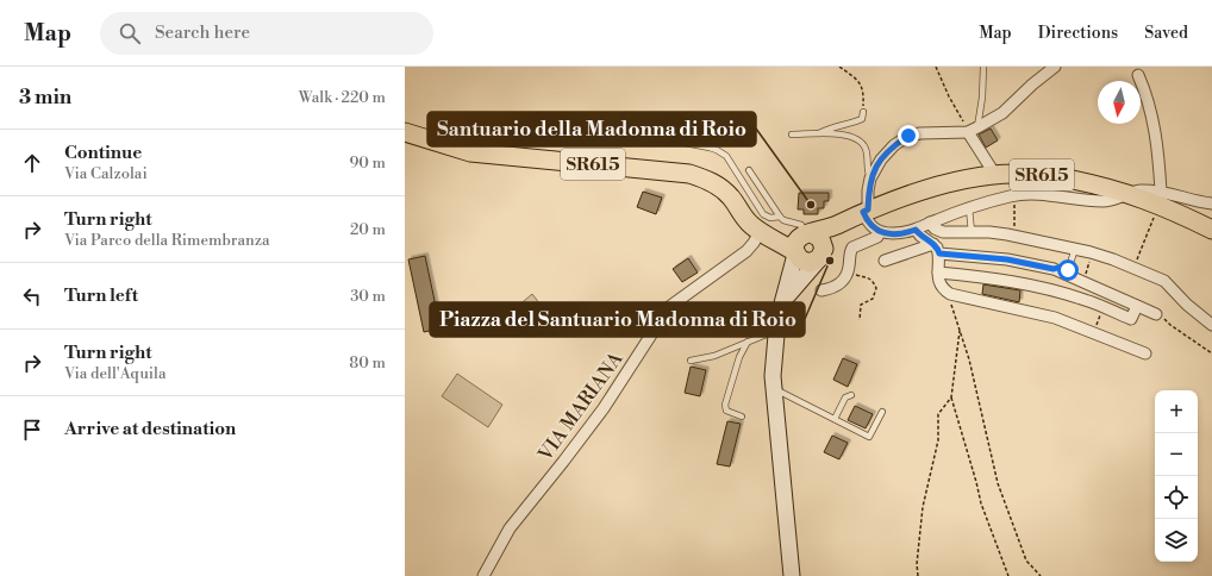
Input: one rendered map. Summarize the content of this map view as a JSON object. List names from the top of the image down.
{
  "streets": {
    "main road": ["SR615"],
    "street": ["VIA MARIANA"]
  },
  "crossings": [
    ["SR615", "VIA MARIANA"]
  ],
  "places": ["Santuario della Madonna di Roio", "Piazza del Santuario Madonna di Roio"],
  "north": "bottom",
  "page": {
    "header": "Map",
    "search": "Search here",
    "nav": ["Map", "Directions", "Saved"],
    "heading": ["3 min", "Walk · 220 m"],
    "list": [
      ["Continue", "Via Calzolai", "90 m"],
      ["Turn right", "Via Parco della Rimembranza", "20 m"],
      ["Turn left", "30 m"],
      ["Turn right", "Via dell'Aquila", "80 m"],
      "Arrive at destination"
    ],
    "map_buttons": ["+", "−"]
  }
}
